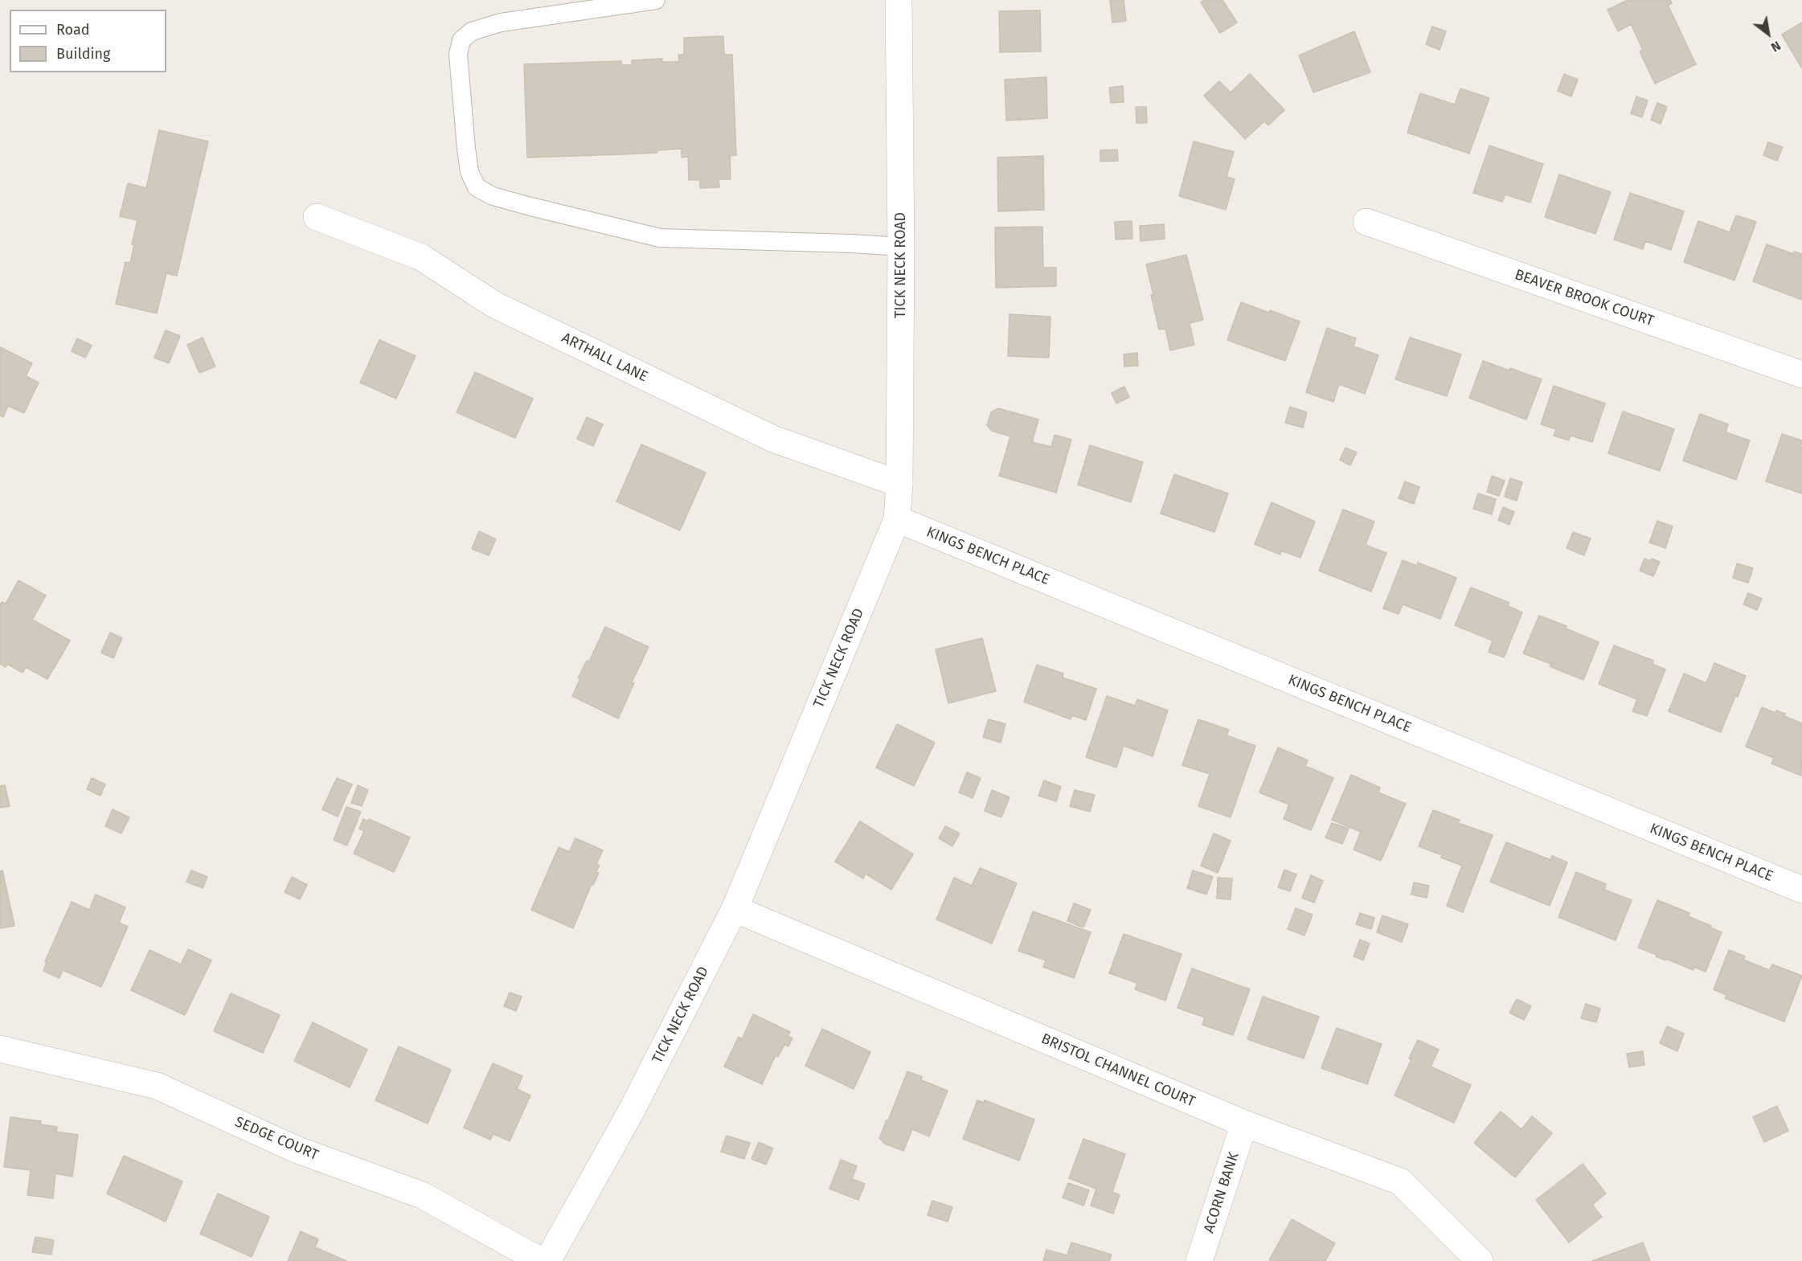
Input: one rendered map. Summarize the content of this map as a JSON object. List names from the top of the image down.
{
  "streets": {
    "street": [
      "TICK NECK ROAD",
      "BEAVER BROOK COURT",
      "ARTHALL LANE",
      "KINGS BENCH PLACE",
      "BRISTOL CHANNEL COURT",
      "SEDGE COURT",
      "ACORN BANK"
    ]
  },
  "crossings": [
    ["TICK NECK ROAD", "ARTHALL LANE"],
    ["TICK NECK ROAD", "KINGS BENCH PLACE"],
    ["TICK NECK ROAD", "BRISTOL CHANNEL COURT"],
    ["BRISTOL CHANNEL COURT", "ACORN BANK"]
  ],
  "legend": ["Road", "Building"],
  "north": "bottom right"
}
